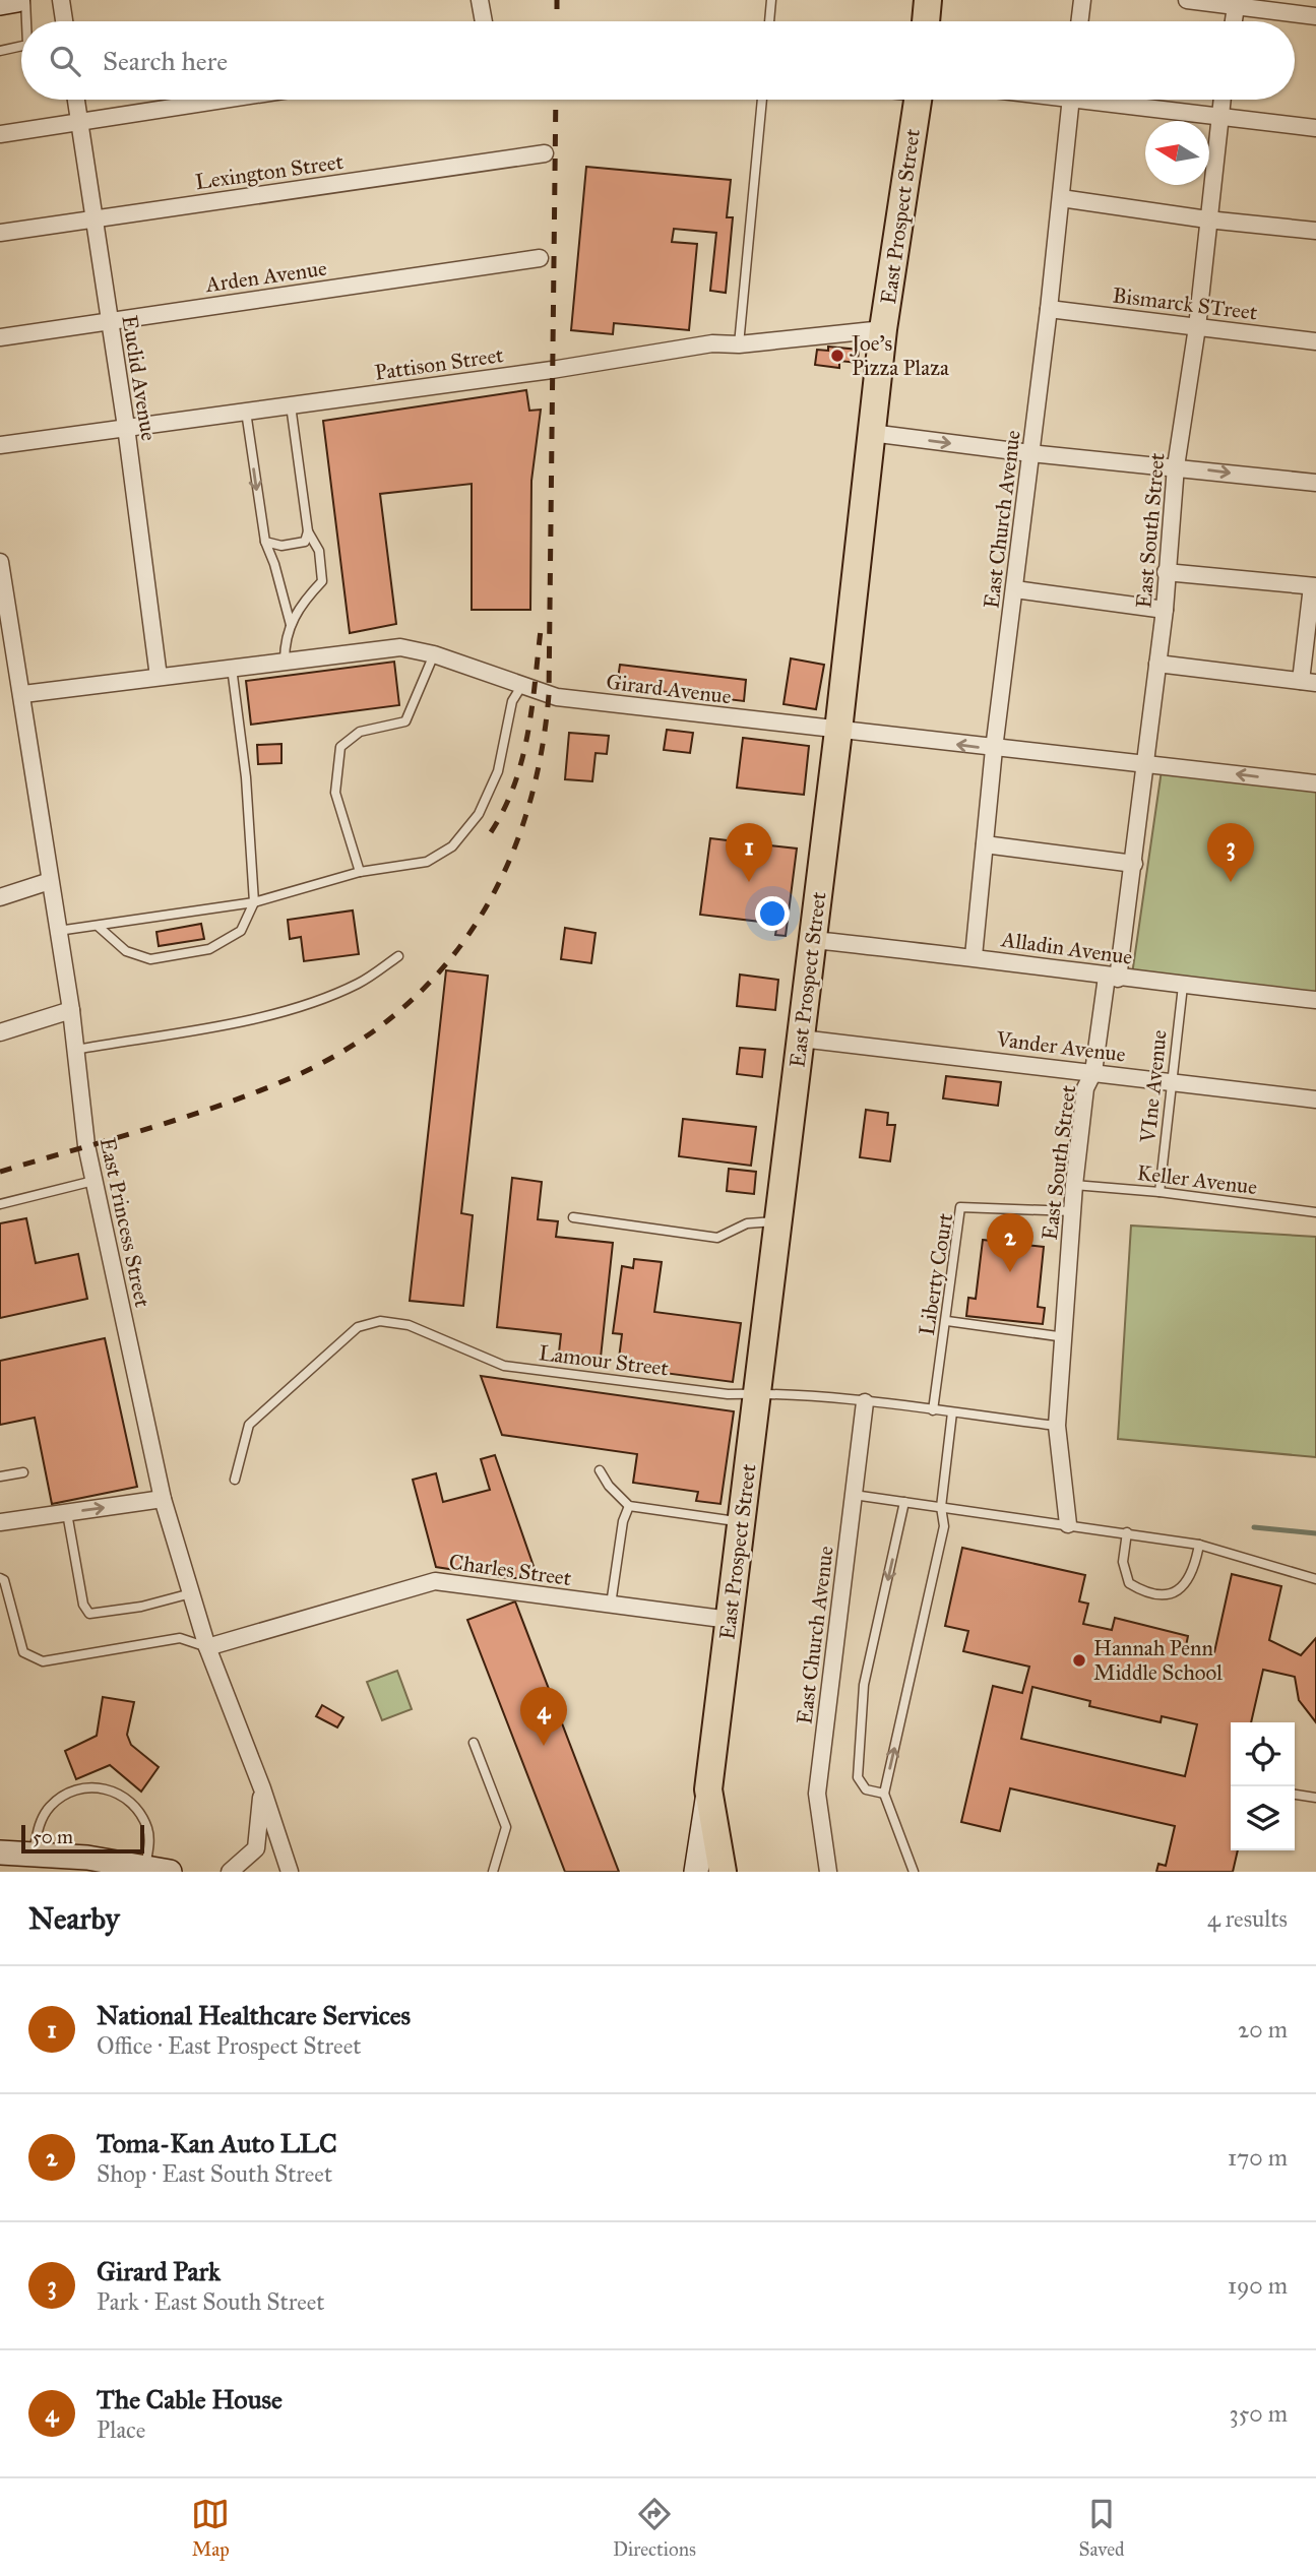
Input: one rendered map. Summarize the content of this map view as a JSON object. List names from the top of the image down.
{
  "streets": {
    "main road": ["East Prospect Street"],
    "street": [
      "Lexington Street",
      "Arden Avenue",
      "Bismarck STreet",
      "Pattison Street",
      "Euclid Avenue",
      "East Church Avenue",
      "East South Street",
      "Girard Avenue",
      "Alladin Avenue",
      "Vander Avenue",
      "East Princess Street",
      "Charles Street"
    ],
    "lane": [
      "VIne Avenue",
      "Keller Avenue",
      "Liberty Court",
      "Lamour Street"
    ]
  },
  "crossings": [
    ["Lexington Street", "Euclid Avenue"],
    ["East Prospect Street", "Pattison Street"],
    ["East Prospect Street", "Girard Avenue"],
    ["East Prospect Street", "Alladin Avenue"],
    ["East Prospect Street", "Vander Avenue"],
    ["East Prospect Street", "Lamour Street"],
    ["East Prospect Street", "Charles Street"],
    ["Arden Avenue", "Euclid Avenue"],
    ["Bismarck STreet", "East Church Avenue"],
    ["Bismarck STreet", "East South Street"],
    ["Pattison Street", "Euclid Avenue"],
    ["Euclid Avenue", "Girard Avenue"],
    ["East Church Avenue", "Girard Avenue"],
    ["East Church Avenue", "Alladin Avenue"],
    ["East Church Avenue", "Lamour Street"],
    ["East South Street", "Girard Avenue"],
    ["East South Street", "Alladin Avenue"],
    ["East South Street", "Vander Avenue"],
    ["East South Street", "Keller Avenue"],
    ["East South Street", "Liberty Court"],
    ["East South Street", "Lamour Street"],
    ["Girard Avenue", "East Princess Street"],
    ["Alladin Avenue", "VIne Avenue"],
    ["Vander Avenue", "VIne Avenue"],
    ["VIne Avenue", "Keller Avenue"],
    ["East Princess Street", "Charles Street"],
    ["Liberty Court", "Lamour Street"]
  ],
  "places": ["Joe's Pizza Plaza", "Hannah Penn Middle School"],
  "scale_bar": "50 m",
  "north": "left",
  "page": {
    "search": "Search here",
    "pins": [
      "1",
      "3",
      "2",
      "4"
    ],
    "scale": "50 m",
    "heading": ["Nearby", "4 results"],
    "list": [
      {
        "mark": "1",
        "name": "National Healthcare Services",
        "note": "Office · East Prospect Street",
        "value": "20 m"
      },
      {
        "mark": "2",
        "name": "Toma-Kan Auto LLC",
        "note": "Shop · East South Street",
        "value": "170 m"
      },
      {
        "mark": "3",
        "name": "Girard Park",
        "note": "Park · East South Street",
        "value": "190 m"
      },
      {
        "mark": "4",
        "name": "The Cable House",
        "note": "Place",
        "value": "350 m"
      }
    ],
    "nav": ["Map", "Directions", "Saved"]
  }
}
